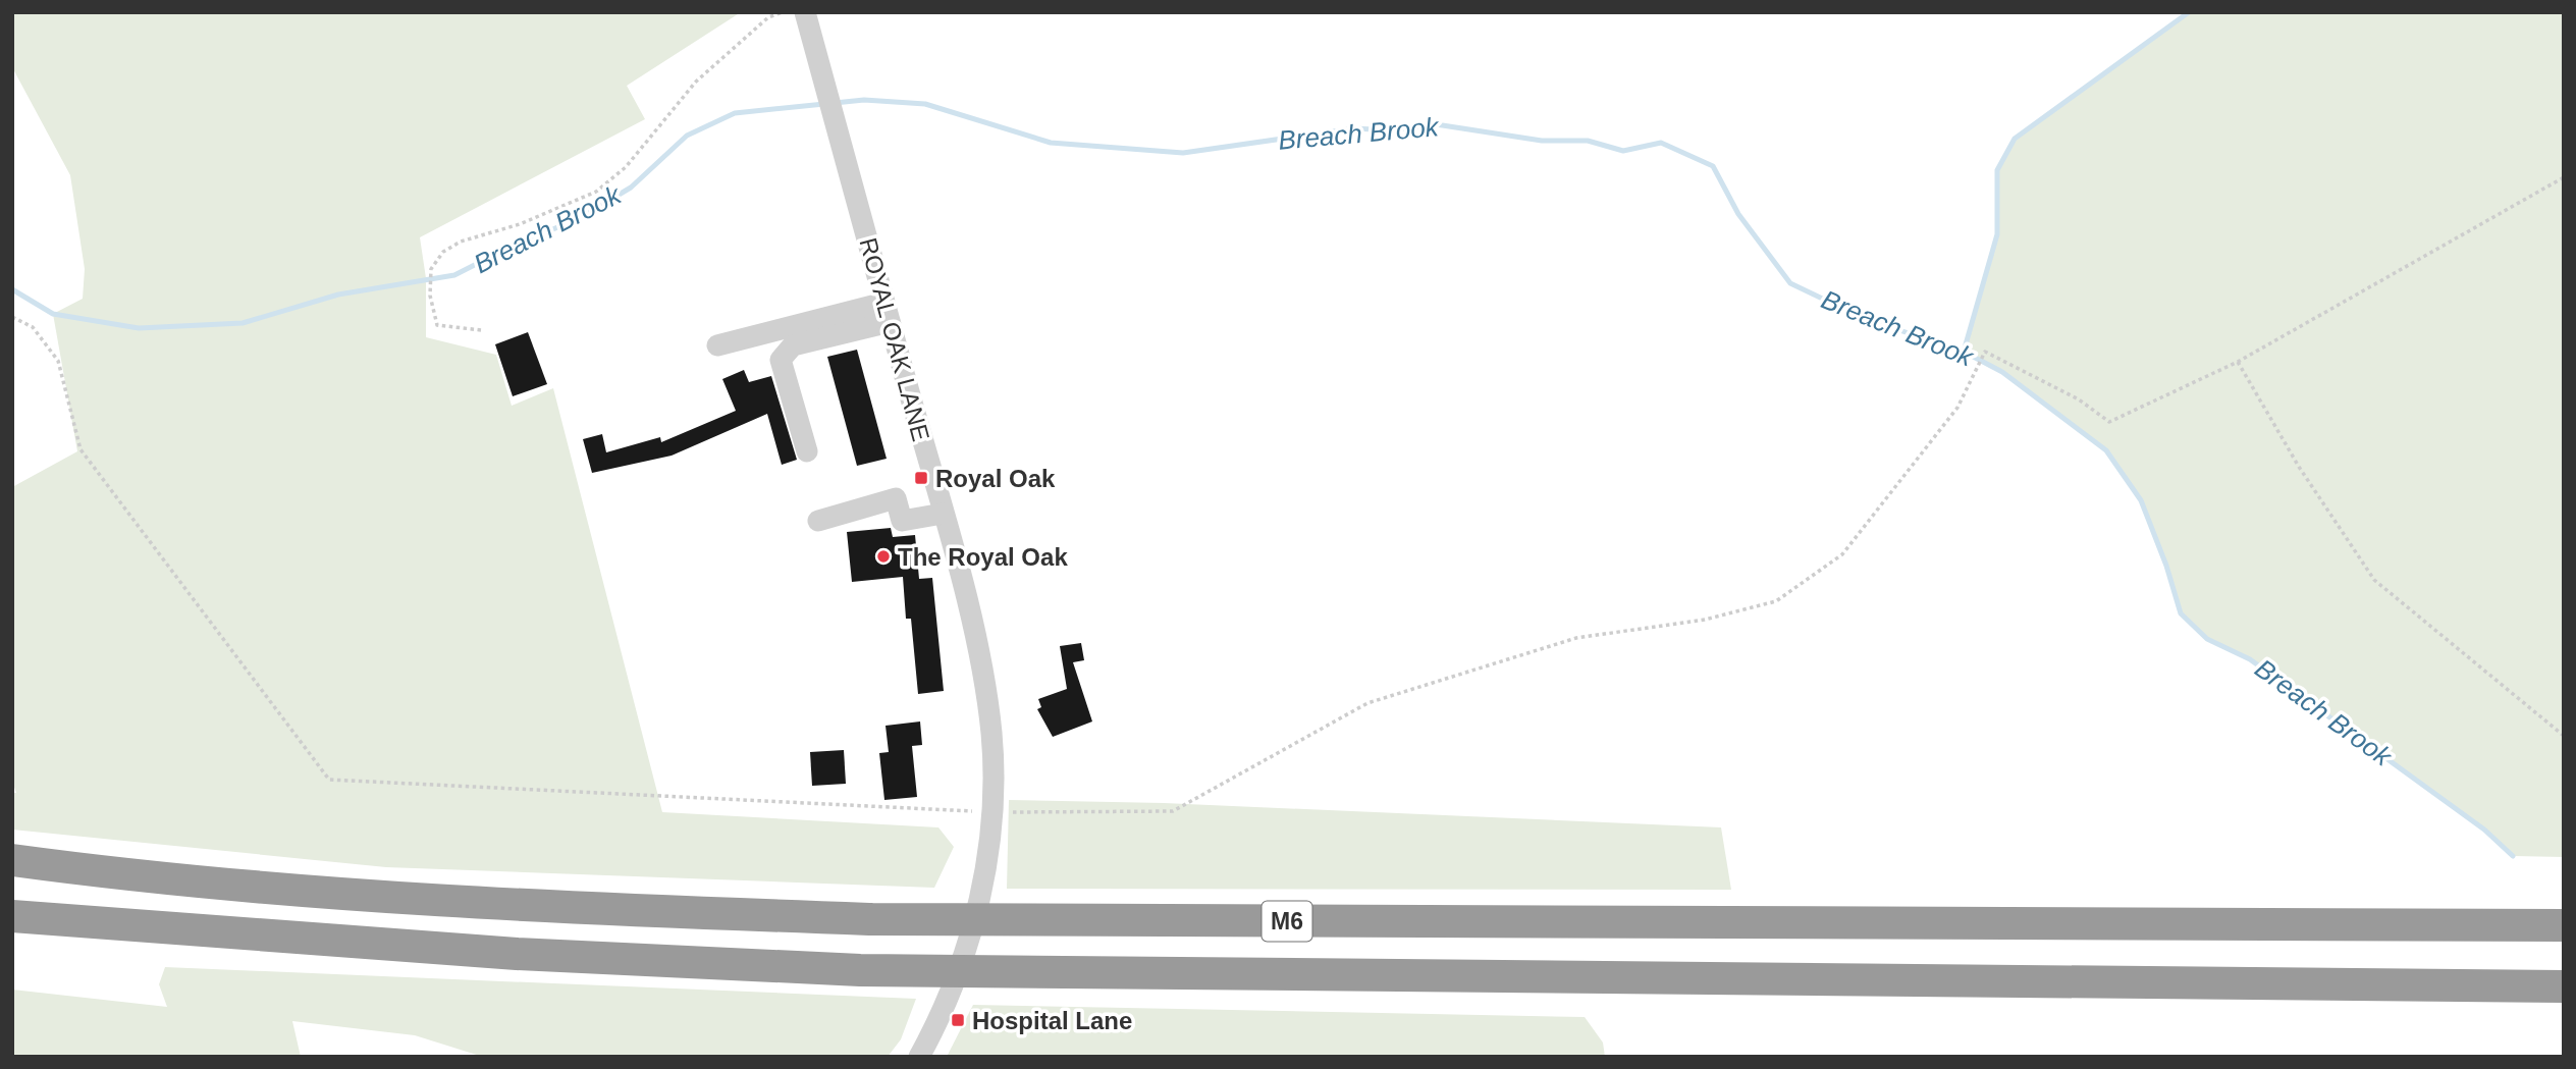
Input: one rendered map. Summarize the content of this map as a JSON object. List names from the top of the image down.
{
  "streets": {
    "highway": ["M6"],
    "street": ["ROYAL OAK LANE"]
  },
  "water": ["Breach Brook"],
  "places": {
    "transit": ["Royal Oak", "Hospital Lane"],
    "other": ["The Royal Oak"]
  }
}
